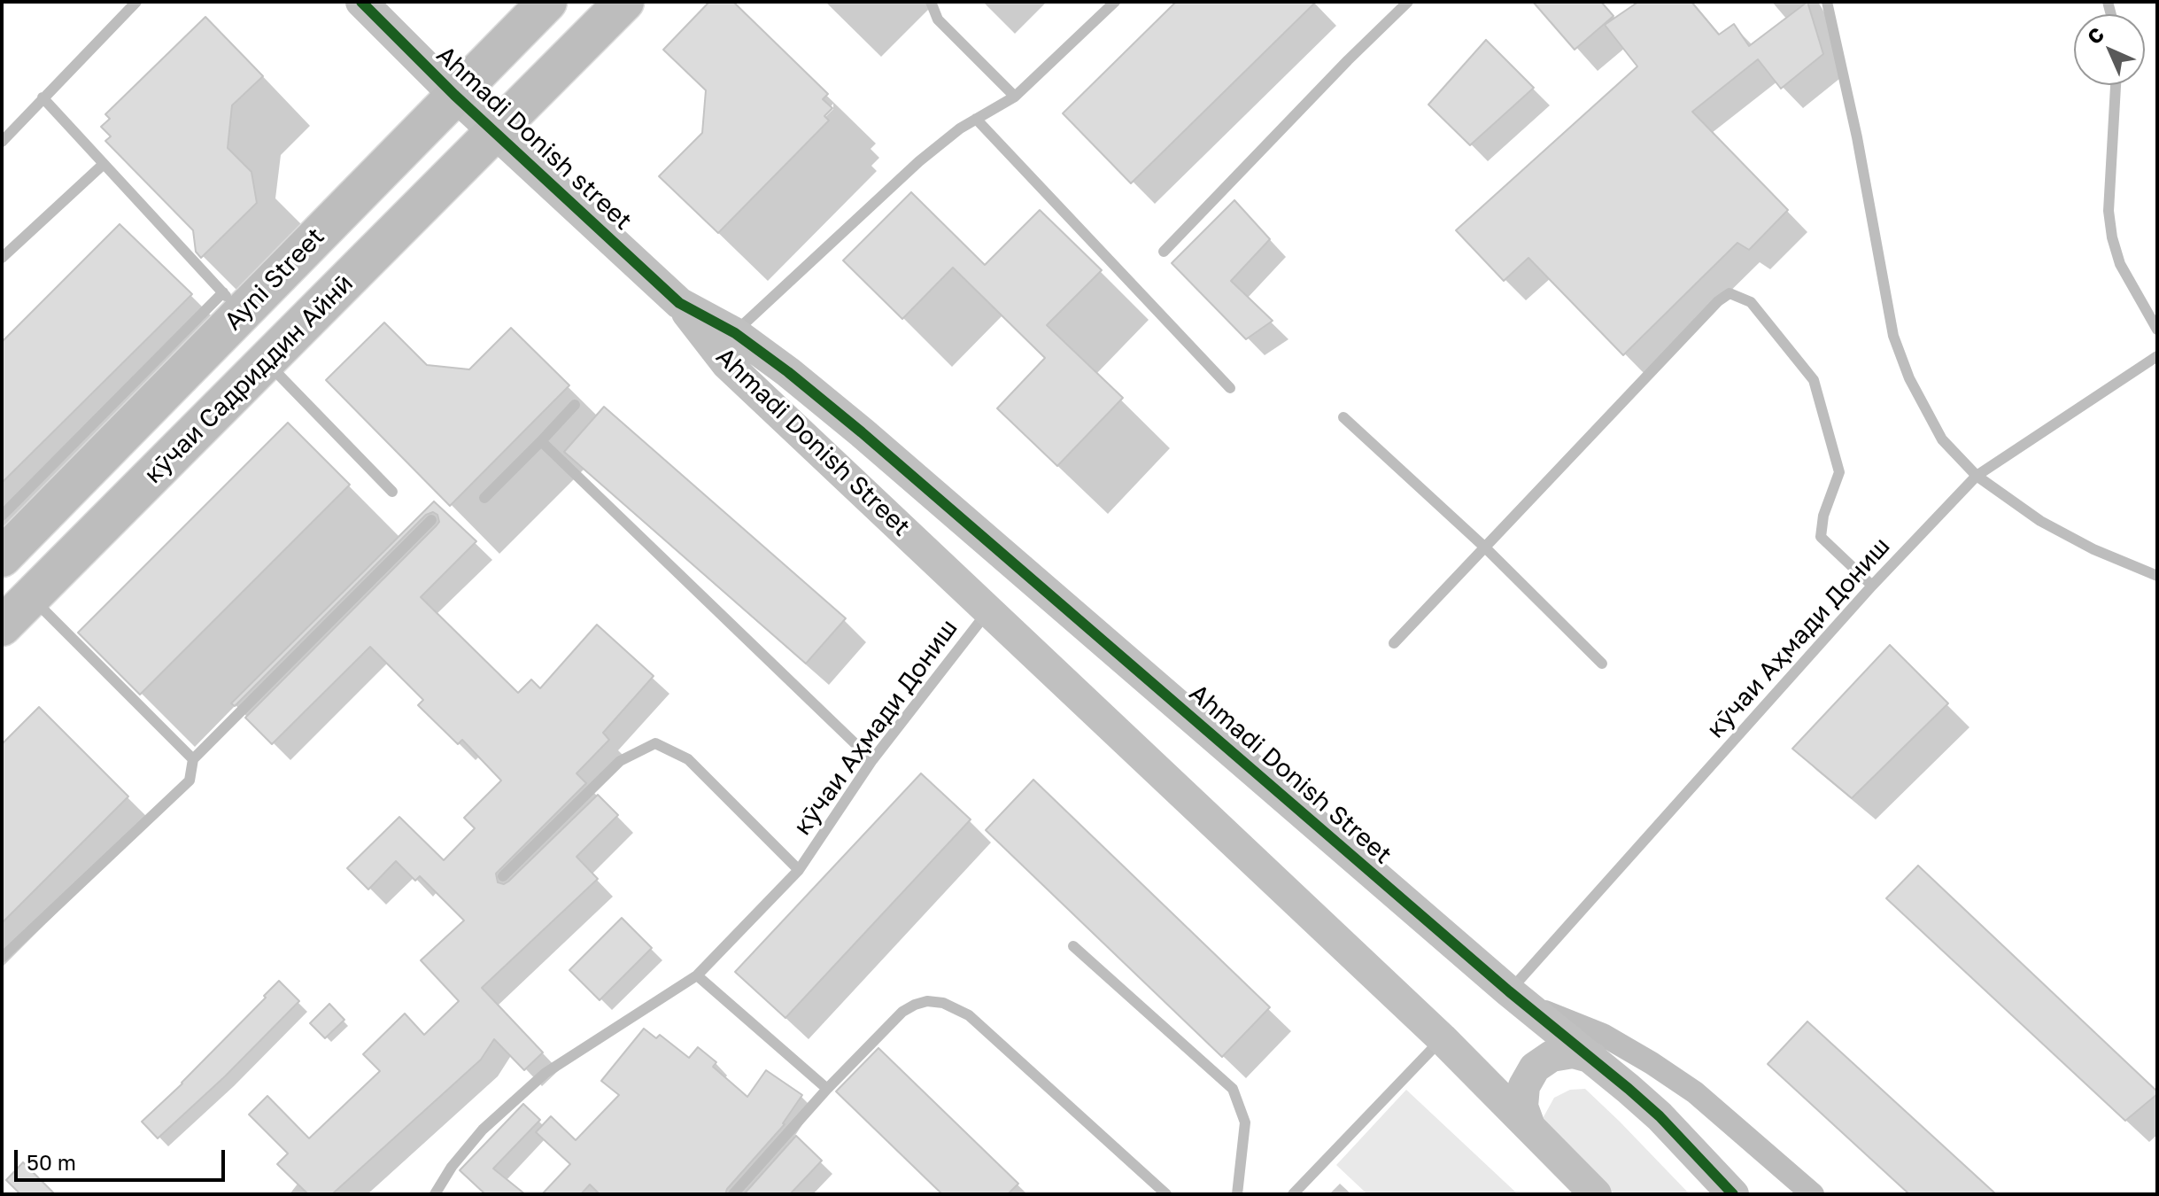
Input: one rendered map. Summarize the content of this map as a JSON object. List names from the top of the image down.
{
  "streets": {
    "highway": ["Ayni Street", "кӯчаи Садриддин Айнӣ"],
    "street": ["Ahmadi Donish street", "Ahmadi Donish Street"],
    "lane": ["кӯчаи Аҳмади Дониш"]
  },
  "crossings": [
    ["Ahmadi Donish street", "Ayni Street"],
    ["Ahmadi Donish street", "кӯчаи Садриддин Айнӣ"],
    ["Ahmadi Donish street", "Ahmadi Donish Street"],
    ["Ahmadi Donish Street", "кӯчаи Аҳмади Дониш"]
  ],
  "scale_bar": "50 m",
  "north": "top left"
}
